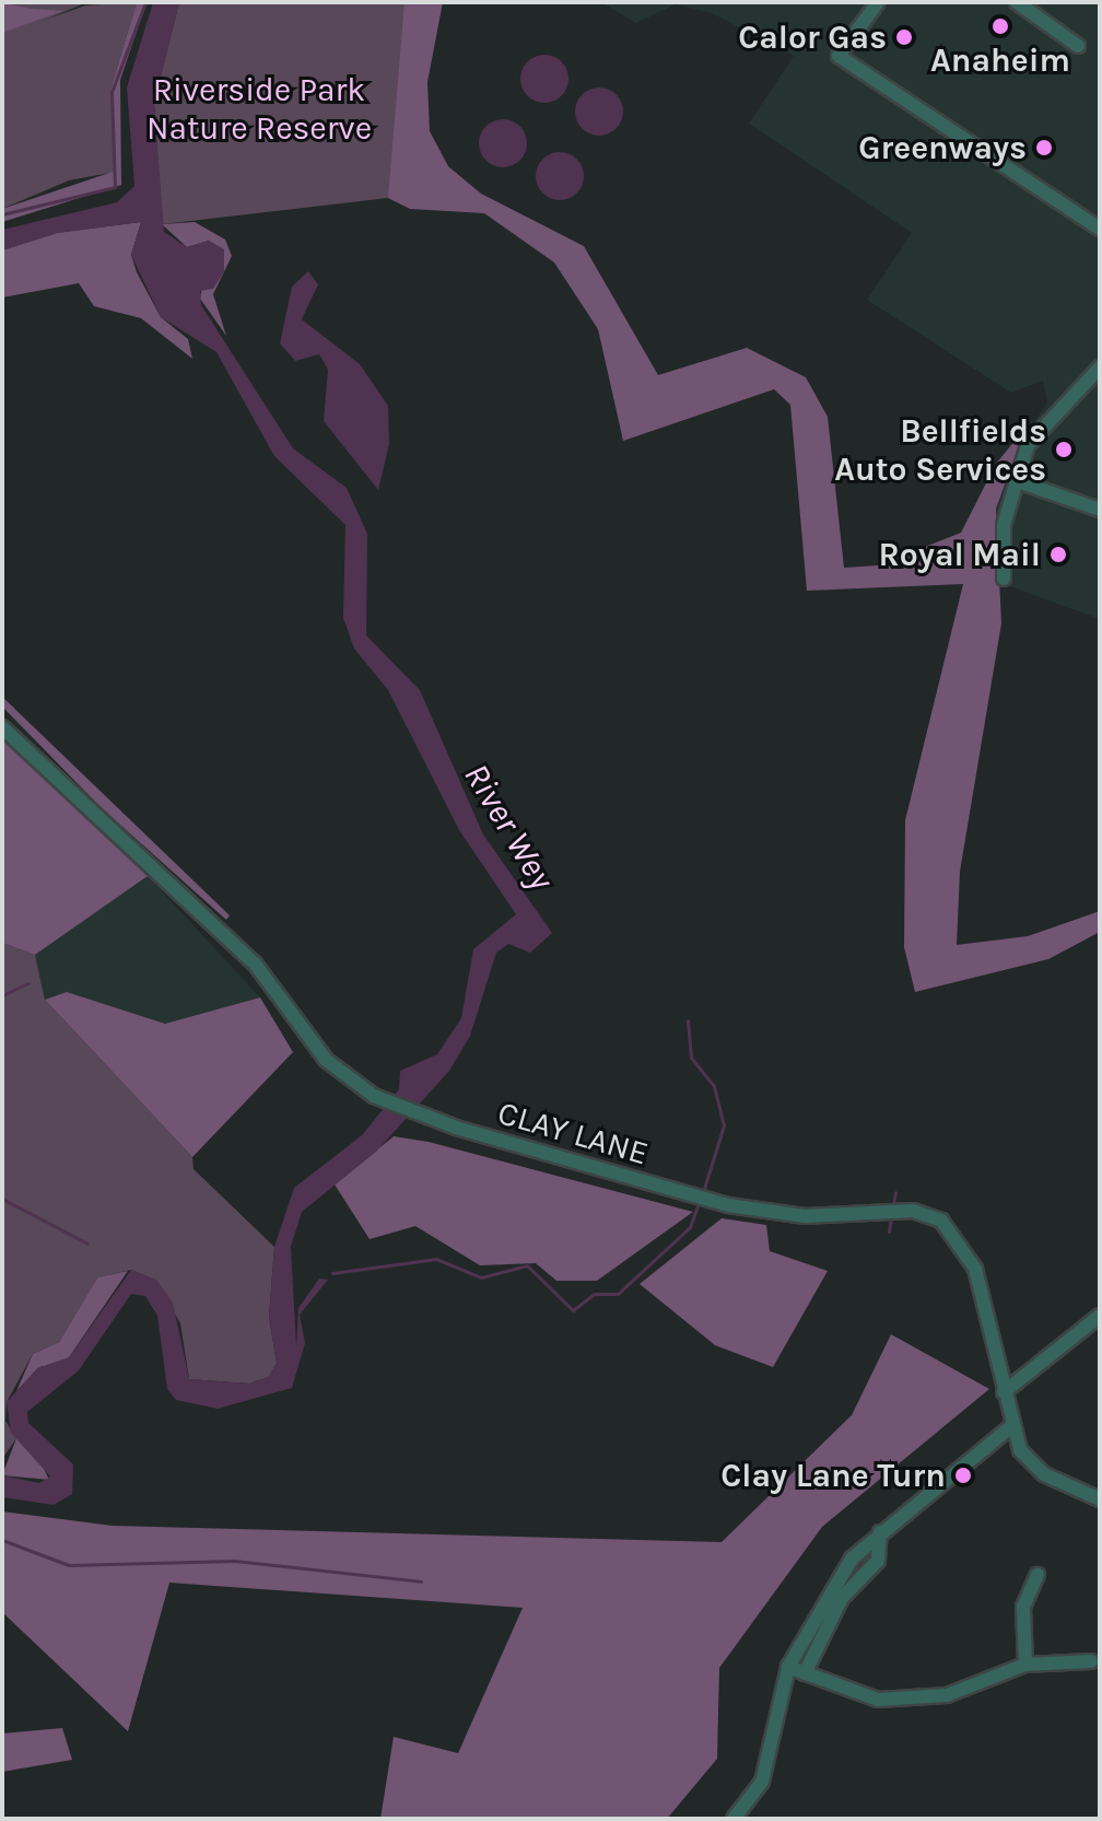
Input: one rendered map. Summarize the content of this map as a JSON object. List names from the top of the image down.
{
  "streets": {
    "street": ["CLAY LANE"]
  },
  "water": ["River Wey"],
  "parks": ["Riverside Park Nature Reserve"],
  "places": [
    "Anaheim",
    "Calor Gas",
    "Greenways",
    "Bellfields Auto Services",
    "Royal Mail",
    "Clay Lane Turn"
  ]
}
